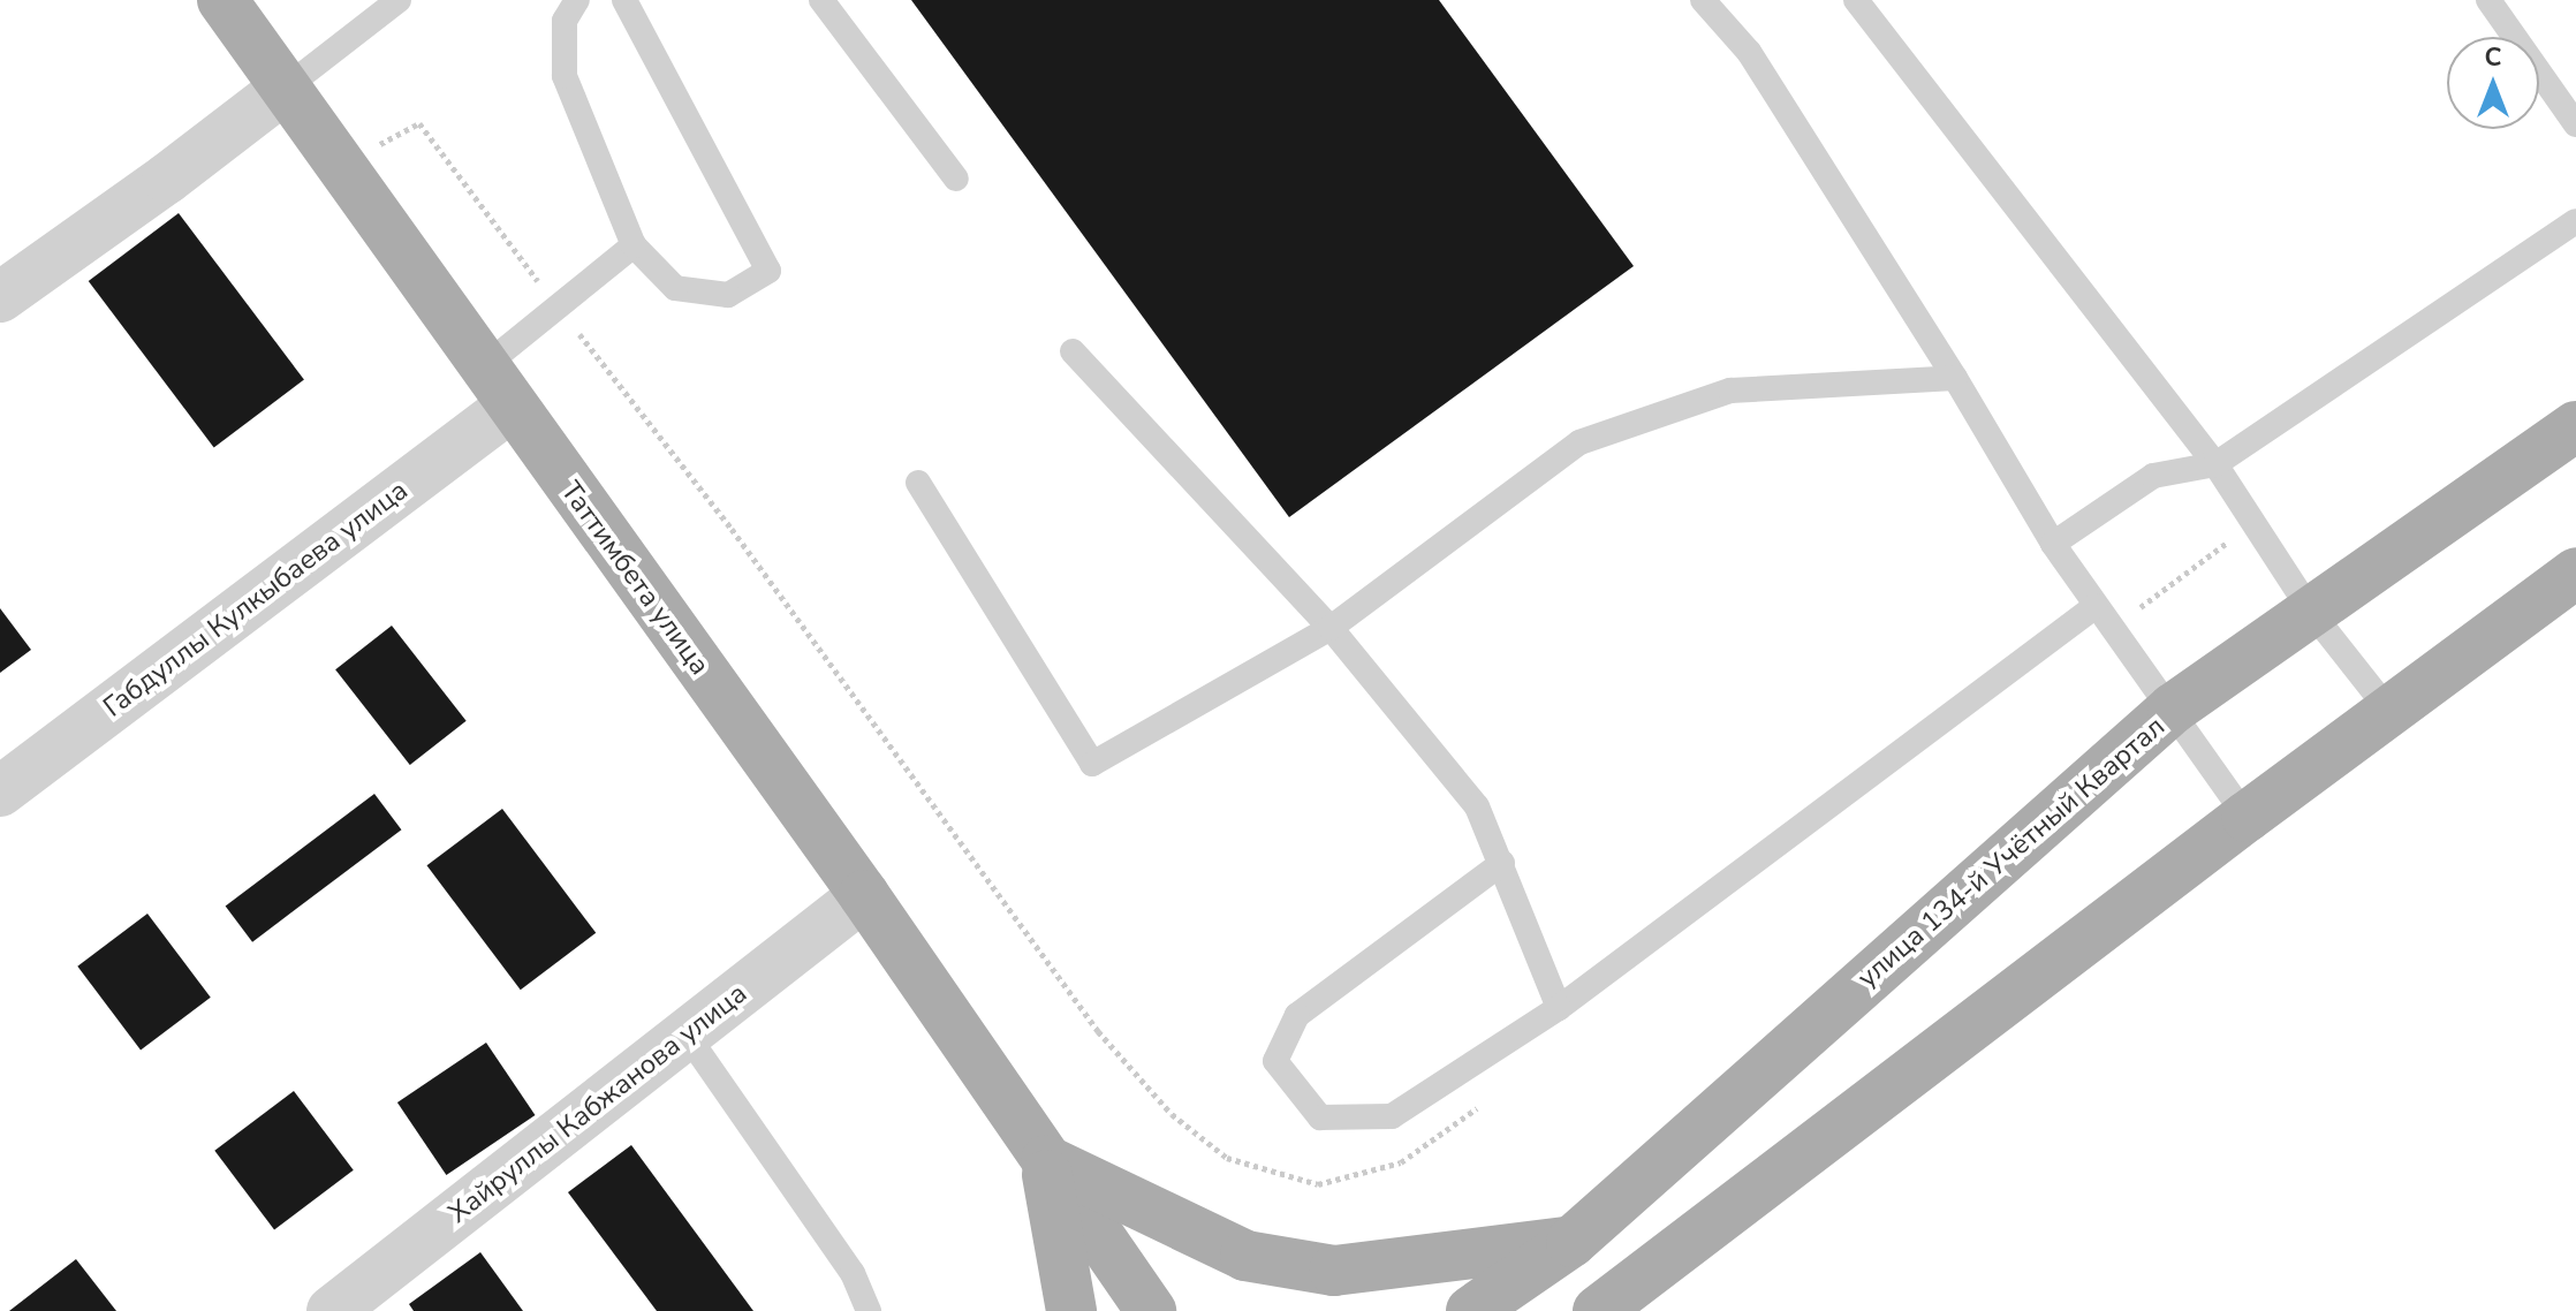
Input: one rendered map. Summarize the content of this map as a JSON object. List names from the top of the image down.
{
  "streets": {
    "main road": ["Таттимбета улица", "улица 134-й Учётный Квартал"],
    "street": ["Габдуллы Кулкыбаева улица", "Хайруллы Кабжанова улица"]
  },
  "crossings": [
    ["Таттимбета улица", "Габдуллы Кулкыбаева улица"],
    ["Таттимбета улица", "Хайруллы Кабжанова улица"]
  ],
  "north": "top"
}
